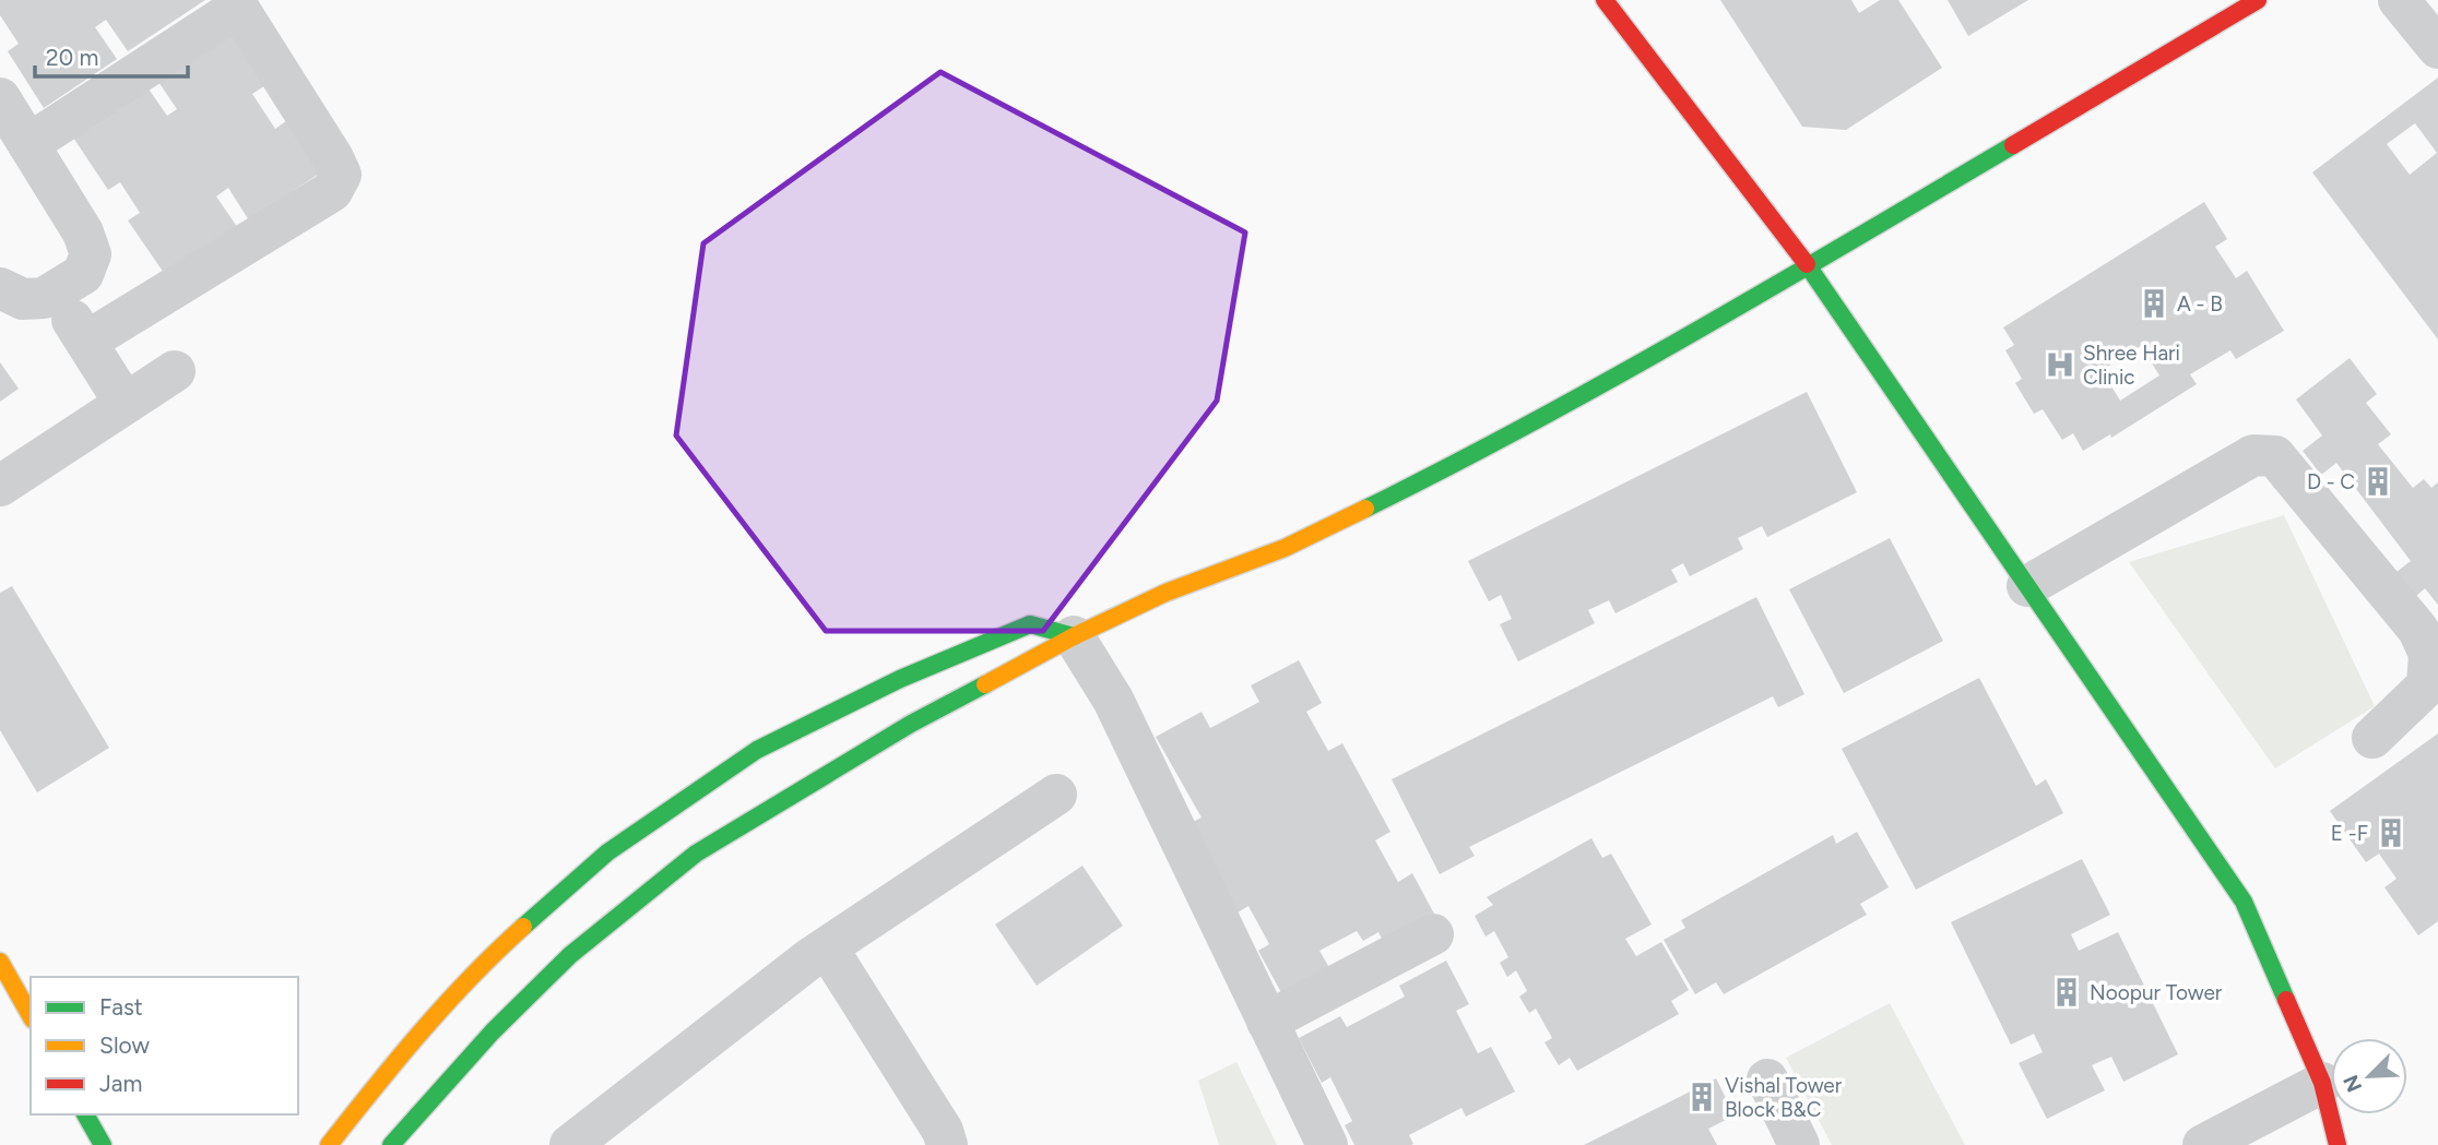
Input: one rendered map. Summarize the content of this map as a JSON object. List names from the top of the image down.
{
  "places": {
    "building": [
      "A - B",
      "D - C",
      "E -F",
      "Noopur Tower",
      "Vishal Tower Block B&C"
    ],
    "hospital": ["Shree Hari Clinic"]
  },
  "legend": ["Fast", "Slow", "Jam"],
  "scale_bar": "20 m",
  "north": "bottom left"
}
